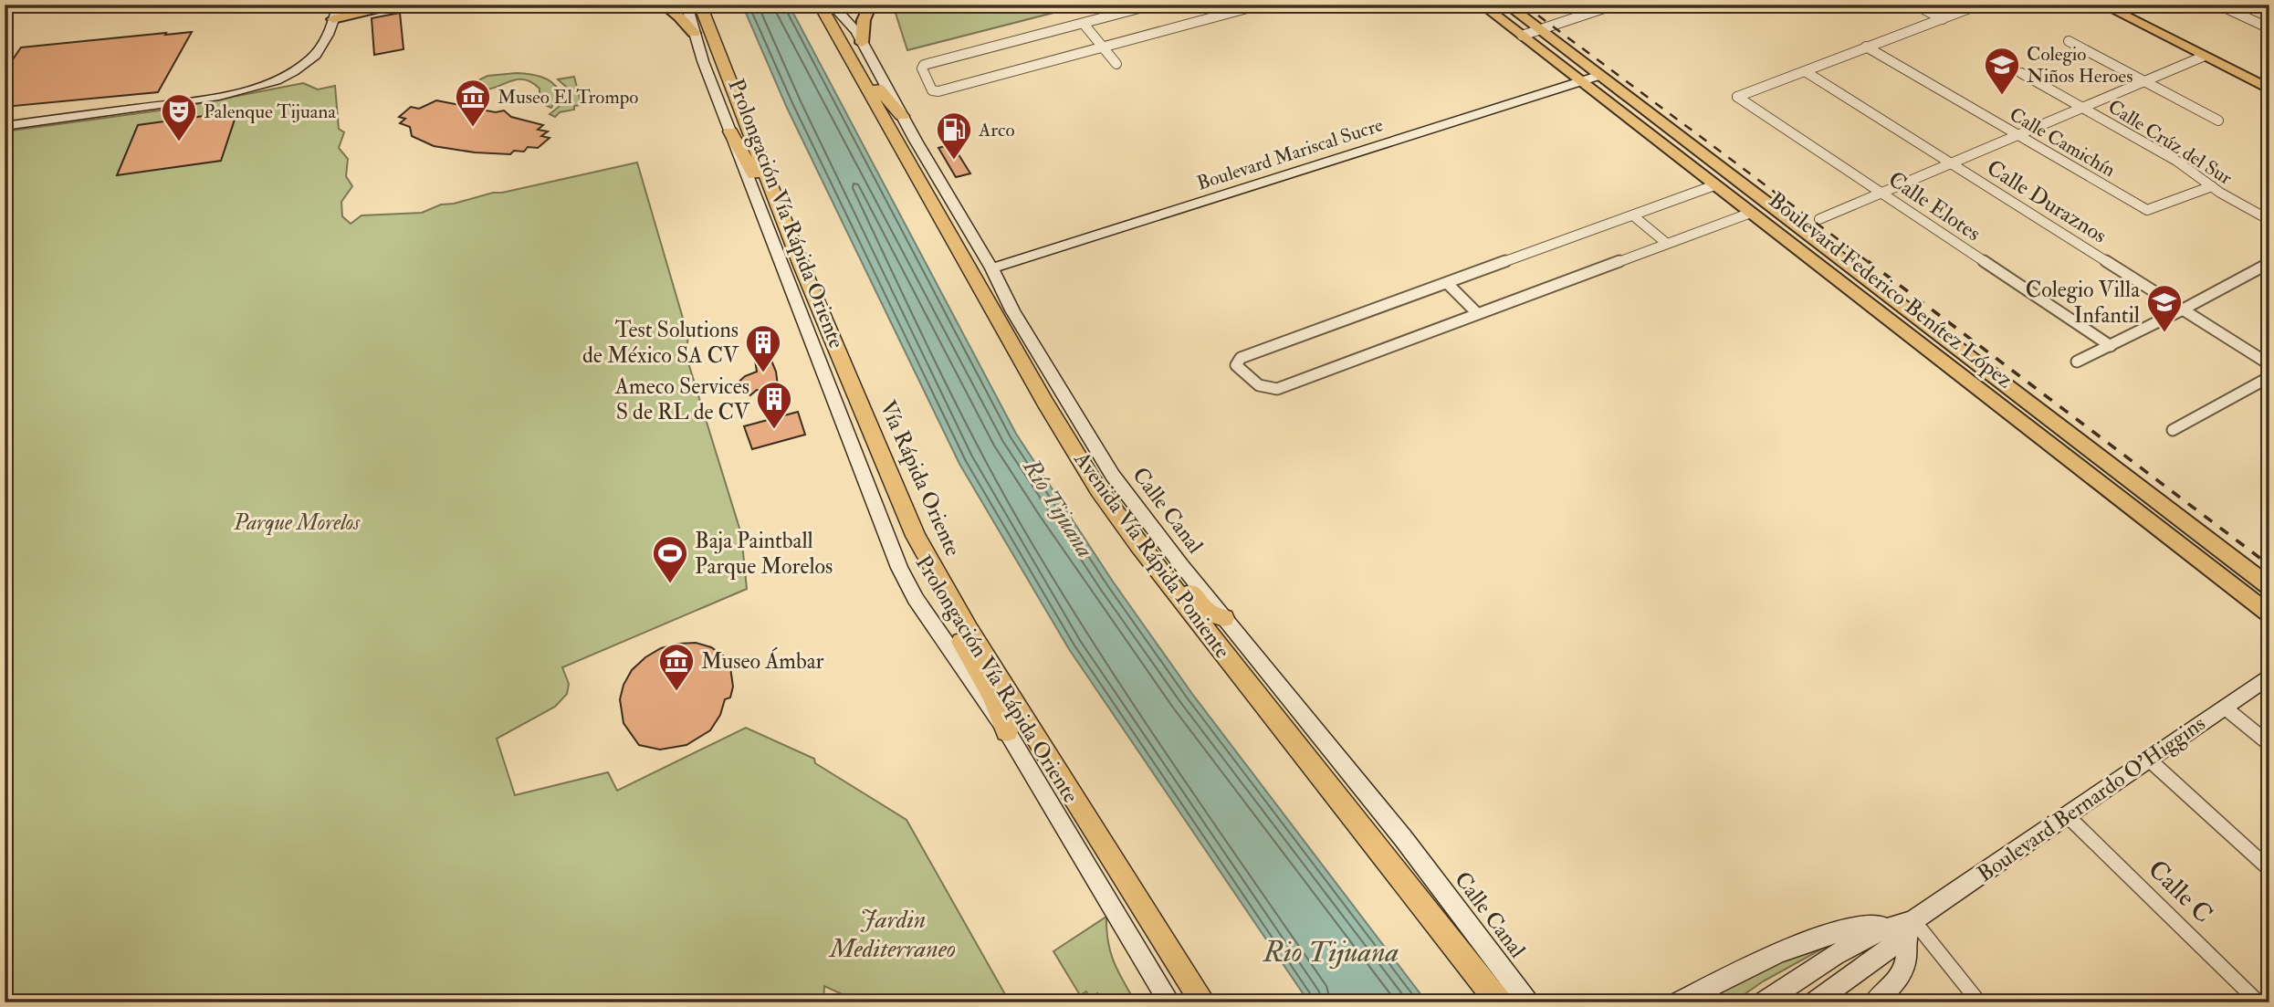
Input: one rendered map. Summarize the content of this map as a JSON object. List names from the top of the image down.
{
  "streets": {
    "highway": ["Vía Rápida Oriente", "Avenida Vía Rápida Poniente"],
    "main road": [
      "Boulevard Mariscal Sucre",
      "Prolongación Vía Rápida Oriente",
      "Boulevard Federico Benítez López",
      "Calle Canal",
      "Boulevard Bernardo O'Higgins"
    ],
    "street": [
      "Calle Camichín",
      "Calle Crúz del Sur",
      "Calle Duraznos",
      "Calle Elotes",
      "Calle C"
    ]
  },
  "crossings": [
    ["Boulevard Mariscal Sucre", "Boulevard Federico Benítez López"],
    ["Boulevard Mariscal Sucre", "Calle Canal"],
    ["Calle Duraznos", "Calle Elotes"],
    ["Boulevard Bernardo O'Higgins", "Calle C"]
  ],
  "water": ["Río Tijuana", "Rio Tijuana"],
  "parks": ["Parque Morelos", "Jardin Mediterraneo"],
  "places": {
    "school or university": ["Colegio Niños Heroes", "Colegio Villa Infantil"],
    "museum": ["Museo El Trompo", "Museo Ámbar"],
    "theatre": ["Palenque Tijuana"],
    "fuel station": ["Arco"],
    "building": ["Test Solutions de México SA CV", "Ameco Services S de RL de CV"],
    "sports": ["Baja Paintball Parque Morelos"]
  }
}
